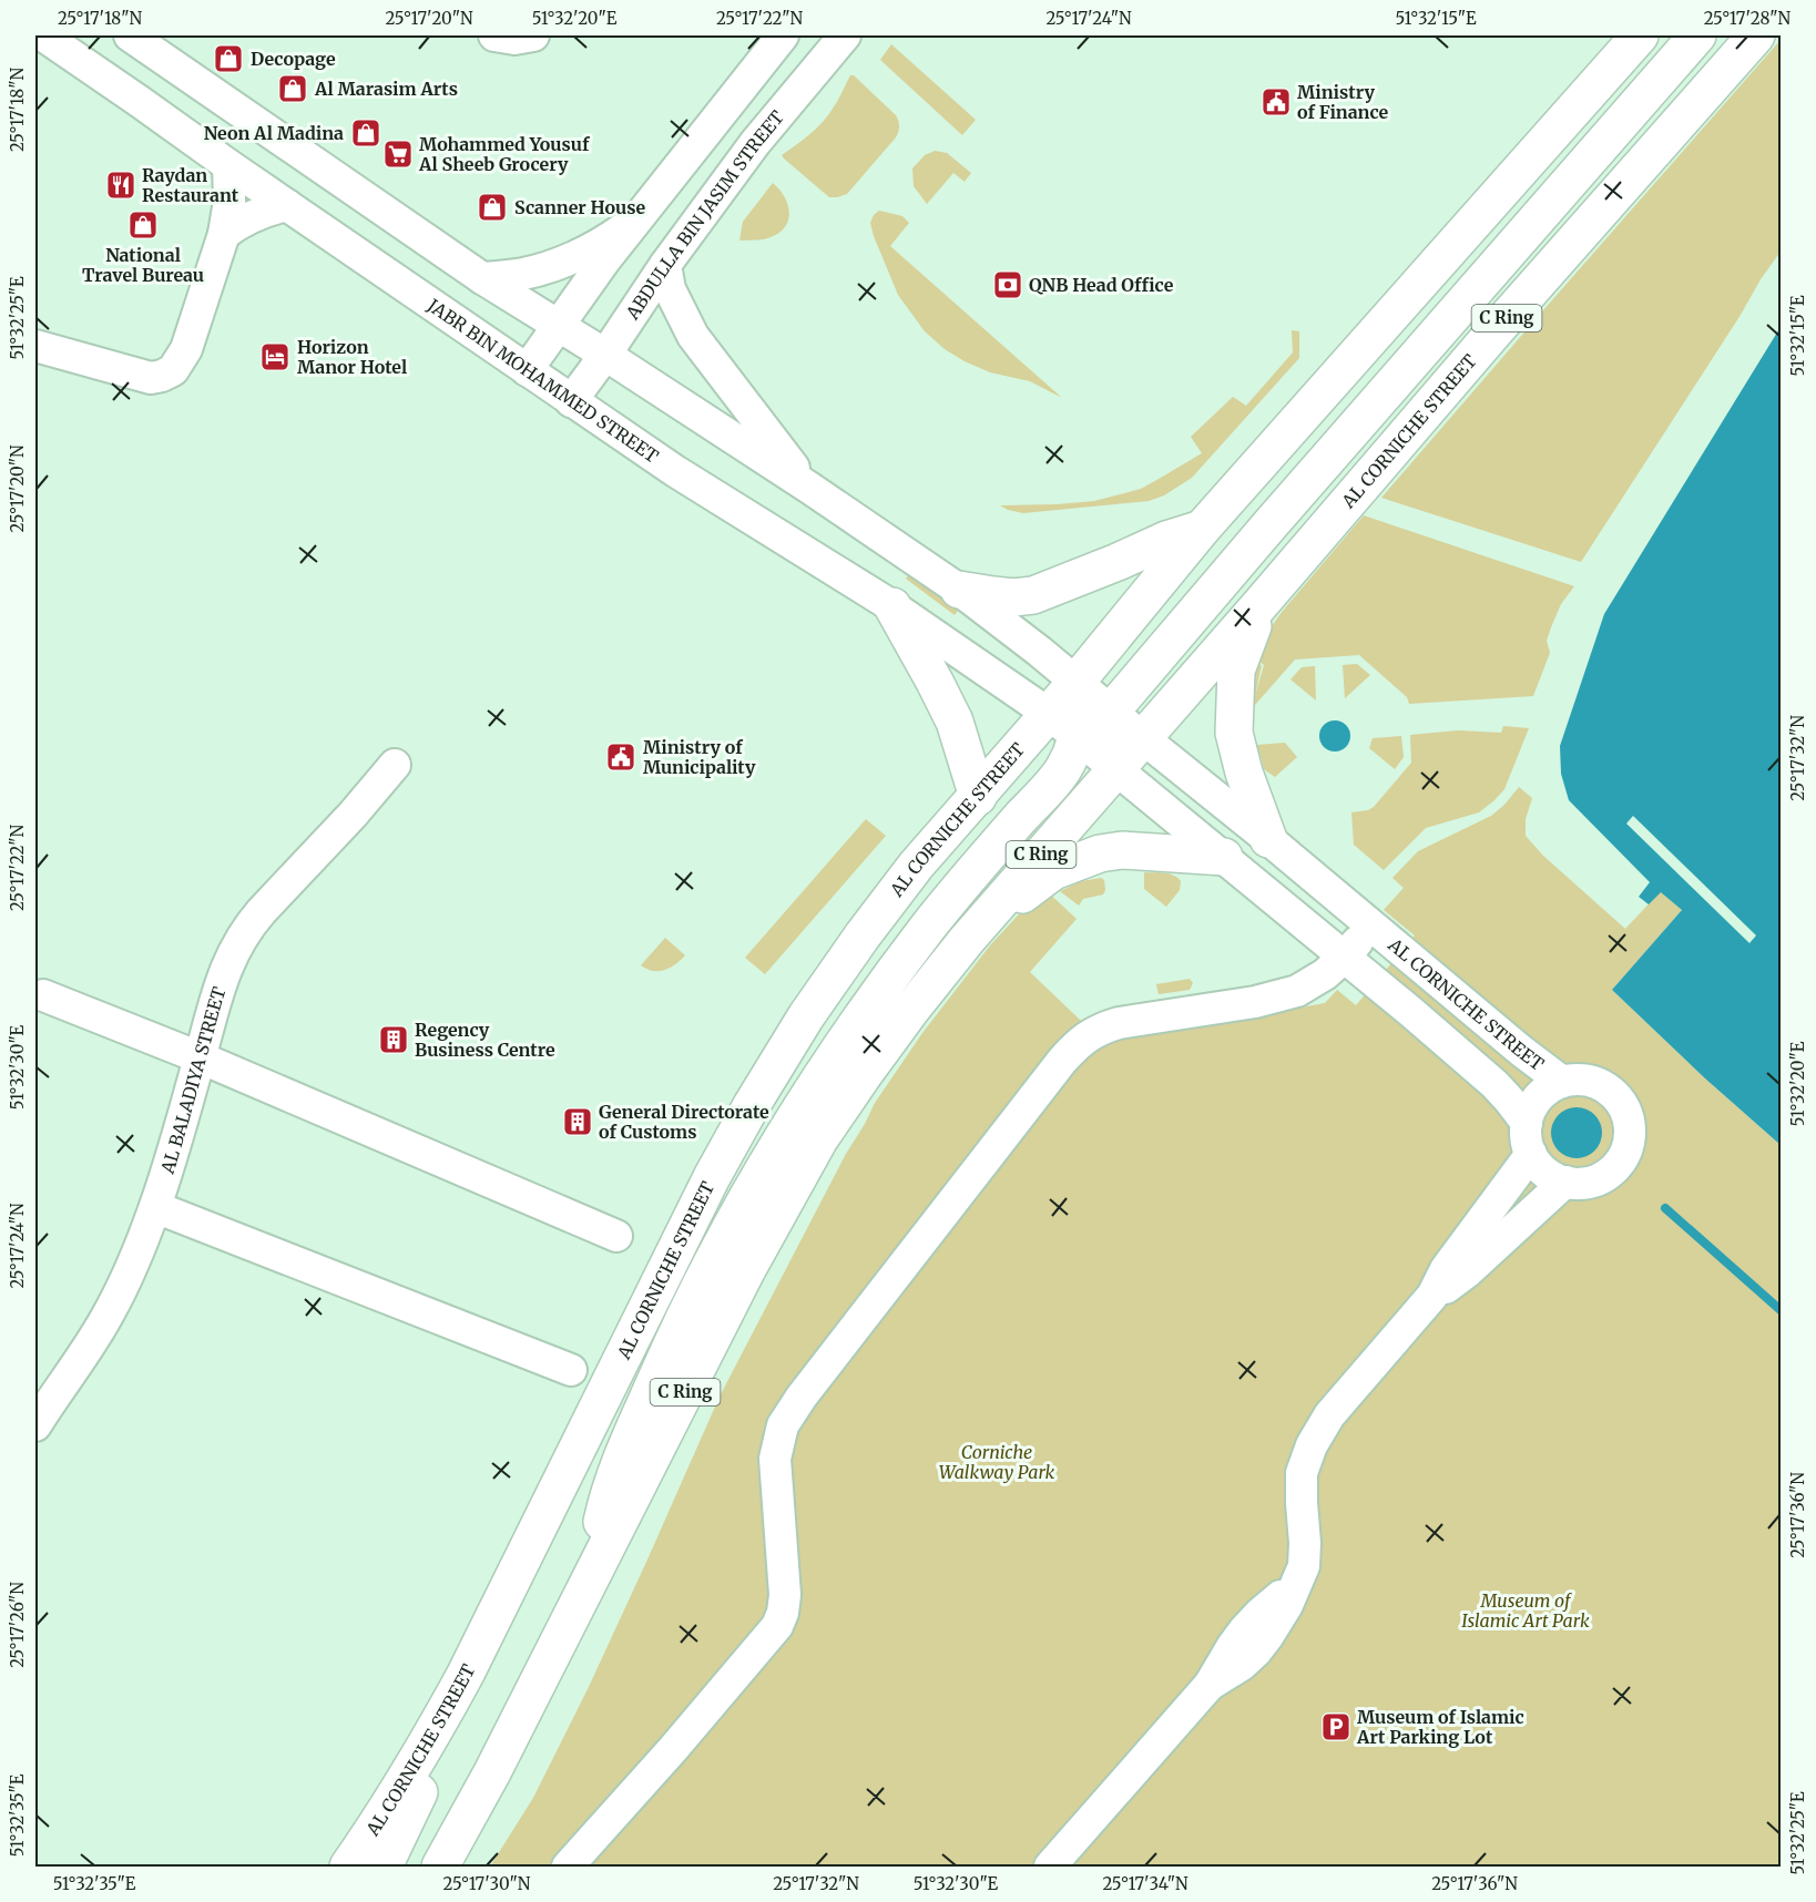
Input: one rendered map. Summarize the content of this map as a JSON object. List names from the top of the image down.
{
  "streets": {
    "highway": ["C Ring", "AL CORNICHE STREET"],
    "street": ["ABDULLA BIN JASIM STREET", "JABR BIN MOHAMMED STREET", "AL BALADIYA STREET"]
  },
  "crossings": [
    ["ABDULLA BIN JASIM STREET", "JABR BIN MOHAMMED STREET"],
    ["JABR BIN MOHAMMED STREET", "AL CORNICHE STREET"]
  ],
  "parks": ["Corniche Walkway Park", "Museum of Islamic Art Park"],
  "places": {
    "shop": [
      "Decopage",
      "Al Marasim Arts",
      "Neon Al Madina",
      "Scanner House",
      "National Travel Bureau"
    ],
    "public building": ["Ministry of Finance", "Ministry of Municipality"],
    "supermarket": ["Mohammed Yousuf Al Sheeb Grocery"],
    "restaurant": ["Raydan Restaurant"],
    "bank": ["QNB Head Office"],
    "hotel": ["Horizon Manor Hotel"],
    "building": ["Regency Business Centre", "General Directorate of Customs"],
    "parking": ["Museum of Islamic Art Parking Lot"]
  },
  "coordinates": [
    "25°17'18\"N",
    "25°17'20\"N",
    "51°32'20\"E",
    "25°17'22\"N",
    "25°17'24\"N",
    "51°32'15\"E",
    "25°17'28\"N",
    "51°32'25\"E",
    "25°17'32\"N",
    "51°32'30\"E",
    "25°17'36\"N",
    "25°17'26\"N",
    "51°32'35\"E",
    "25°17'30\"N",
    "25°17'34\"N"
  ]
}
